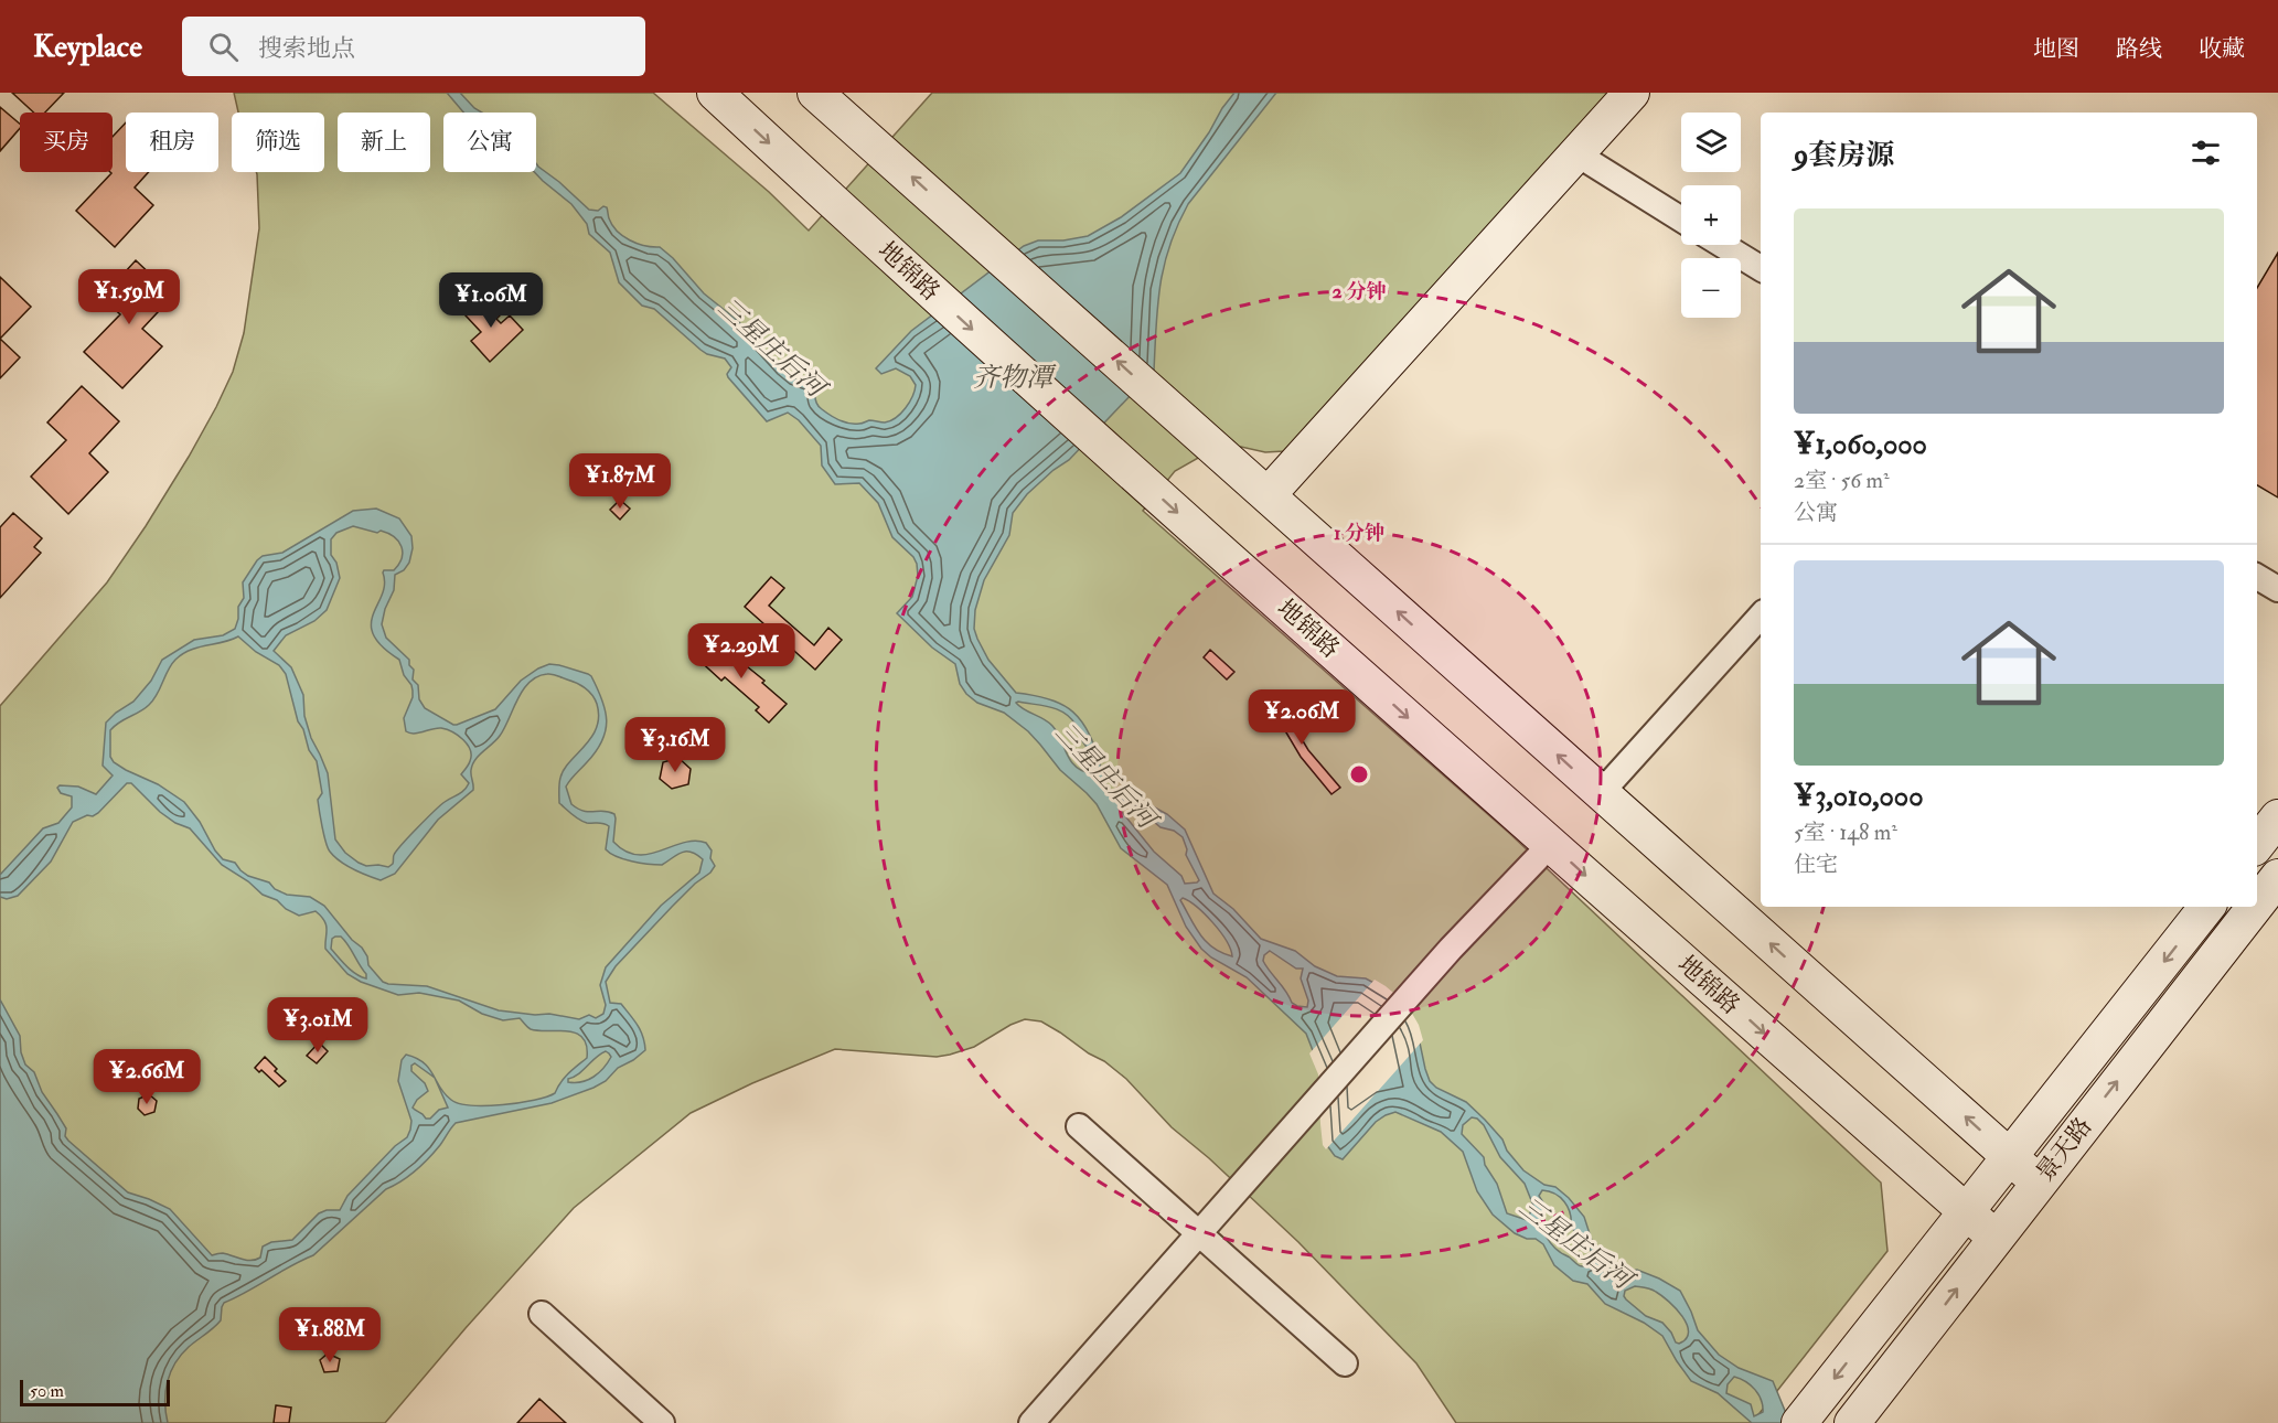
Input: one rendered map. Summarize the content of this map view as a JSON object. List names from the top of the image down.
{
  "streets": {
    "street": ["地锦路", "景天路"]
  },
  "crossings": [
    ["地锦路", "景天路"]
  ],
  "water": ["三星庄后河", "齐物潭"],
  "scale_bar": "50 m",
  "page": {
    "header": "Keyplace",
    "search": "搜索地点",
    "nav": ["地图", "路线", "收藏"],
    "map_buttons": ["+", "−"],
    "chip": [
      "买房",
      "租房",
      "筛选",
      "新上",
      "公寓"
    ],
    "heading": "9套房源",
    "list": [
      {
        "name": "¥1,060,000",
        "note": "2室 · 56 m² · 公寓"
      },
      {
        "name": "¥3,010,000",
        "note": "5室 · 148 m² · 住宅"
      }
    ],
    "price": [
      "¥1.59M",
      "¥1.06M",
      "¥1.87M",
      "¥2.29M",
      "¥2.06M",
      "¥3.16M",
      "¥3.01M",
      "¥2.66M",
      "¥1.88M"
    ],
    "scale": "50 m"
  },
  "rings": ["2 分钟", "1 分钟"]
}
